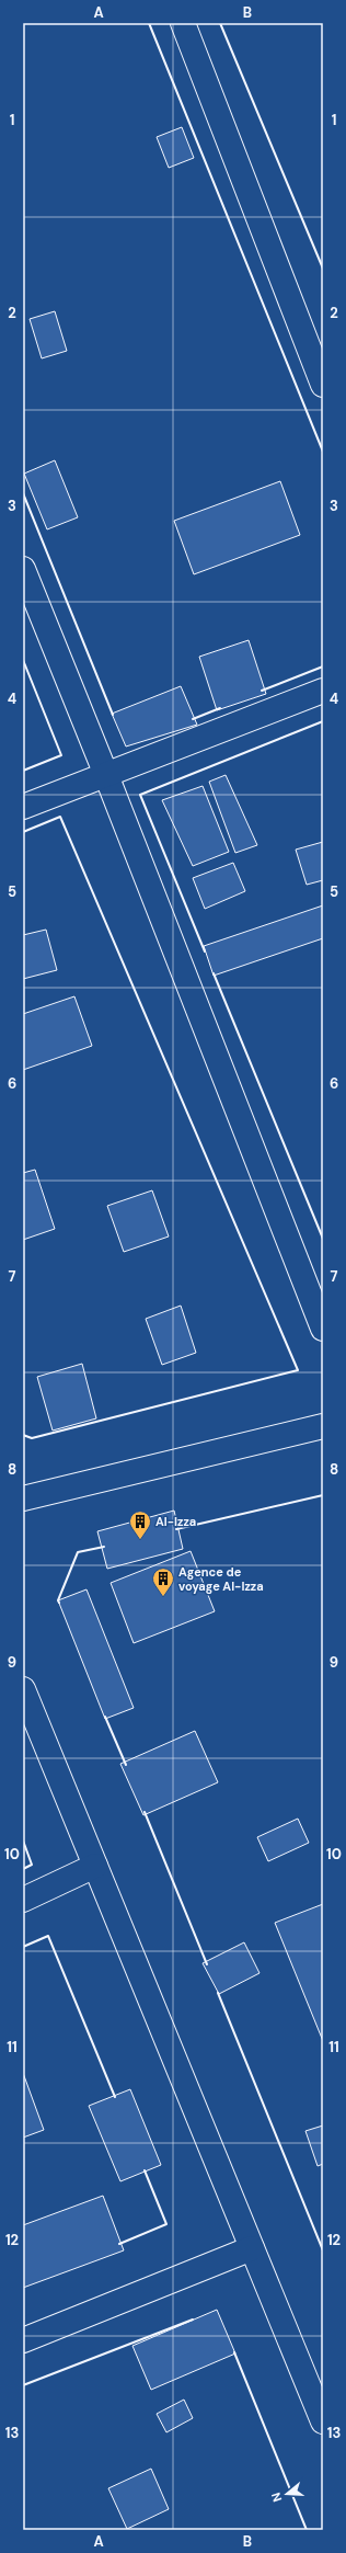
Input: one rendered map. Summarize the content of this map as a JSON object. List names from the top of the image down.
{
  "places": {
    "building": ["Al-Izza", "Agence de voyage Al-Izza"]
  },
  "north": "left",
  "grid": {
    "columns": ["A", "B"],
    "rows": [
      "1",
      "2",
      "3",
      "4",
      "5",
      "6",
      "7",
      "8",
      "9",
      "10",
      "11",
      "12",
      "13"
    ]
  }
}
